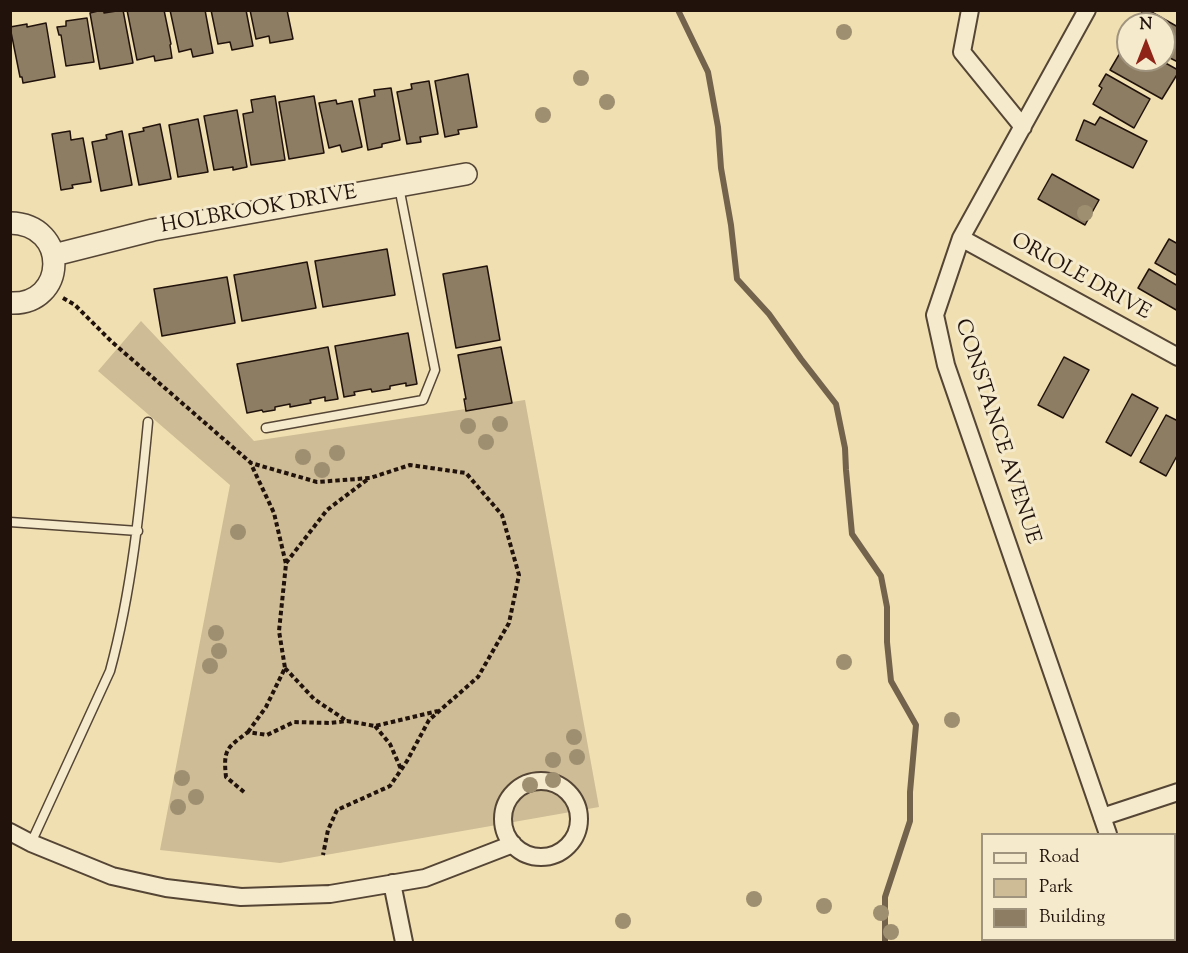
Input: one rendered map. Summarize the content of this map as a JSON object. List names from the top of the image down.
{
  "streets": {
    "street": ["HOLBROOK DRIVE", "ORIOLE DRIVE", "CONSTANCE AVENUE"]
  },
  "crossings": [
    ["ORIOLE DRIVE", "CONSTANCE AVENUE"]
  ],
  "legend": ["Road", "Park", "Building"],
  "north": "top"
}
